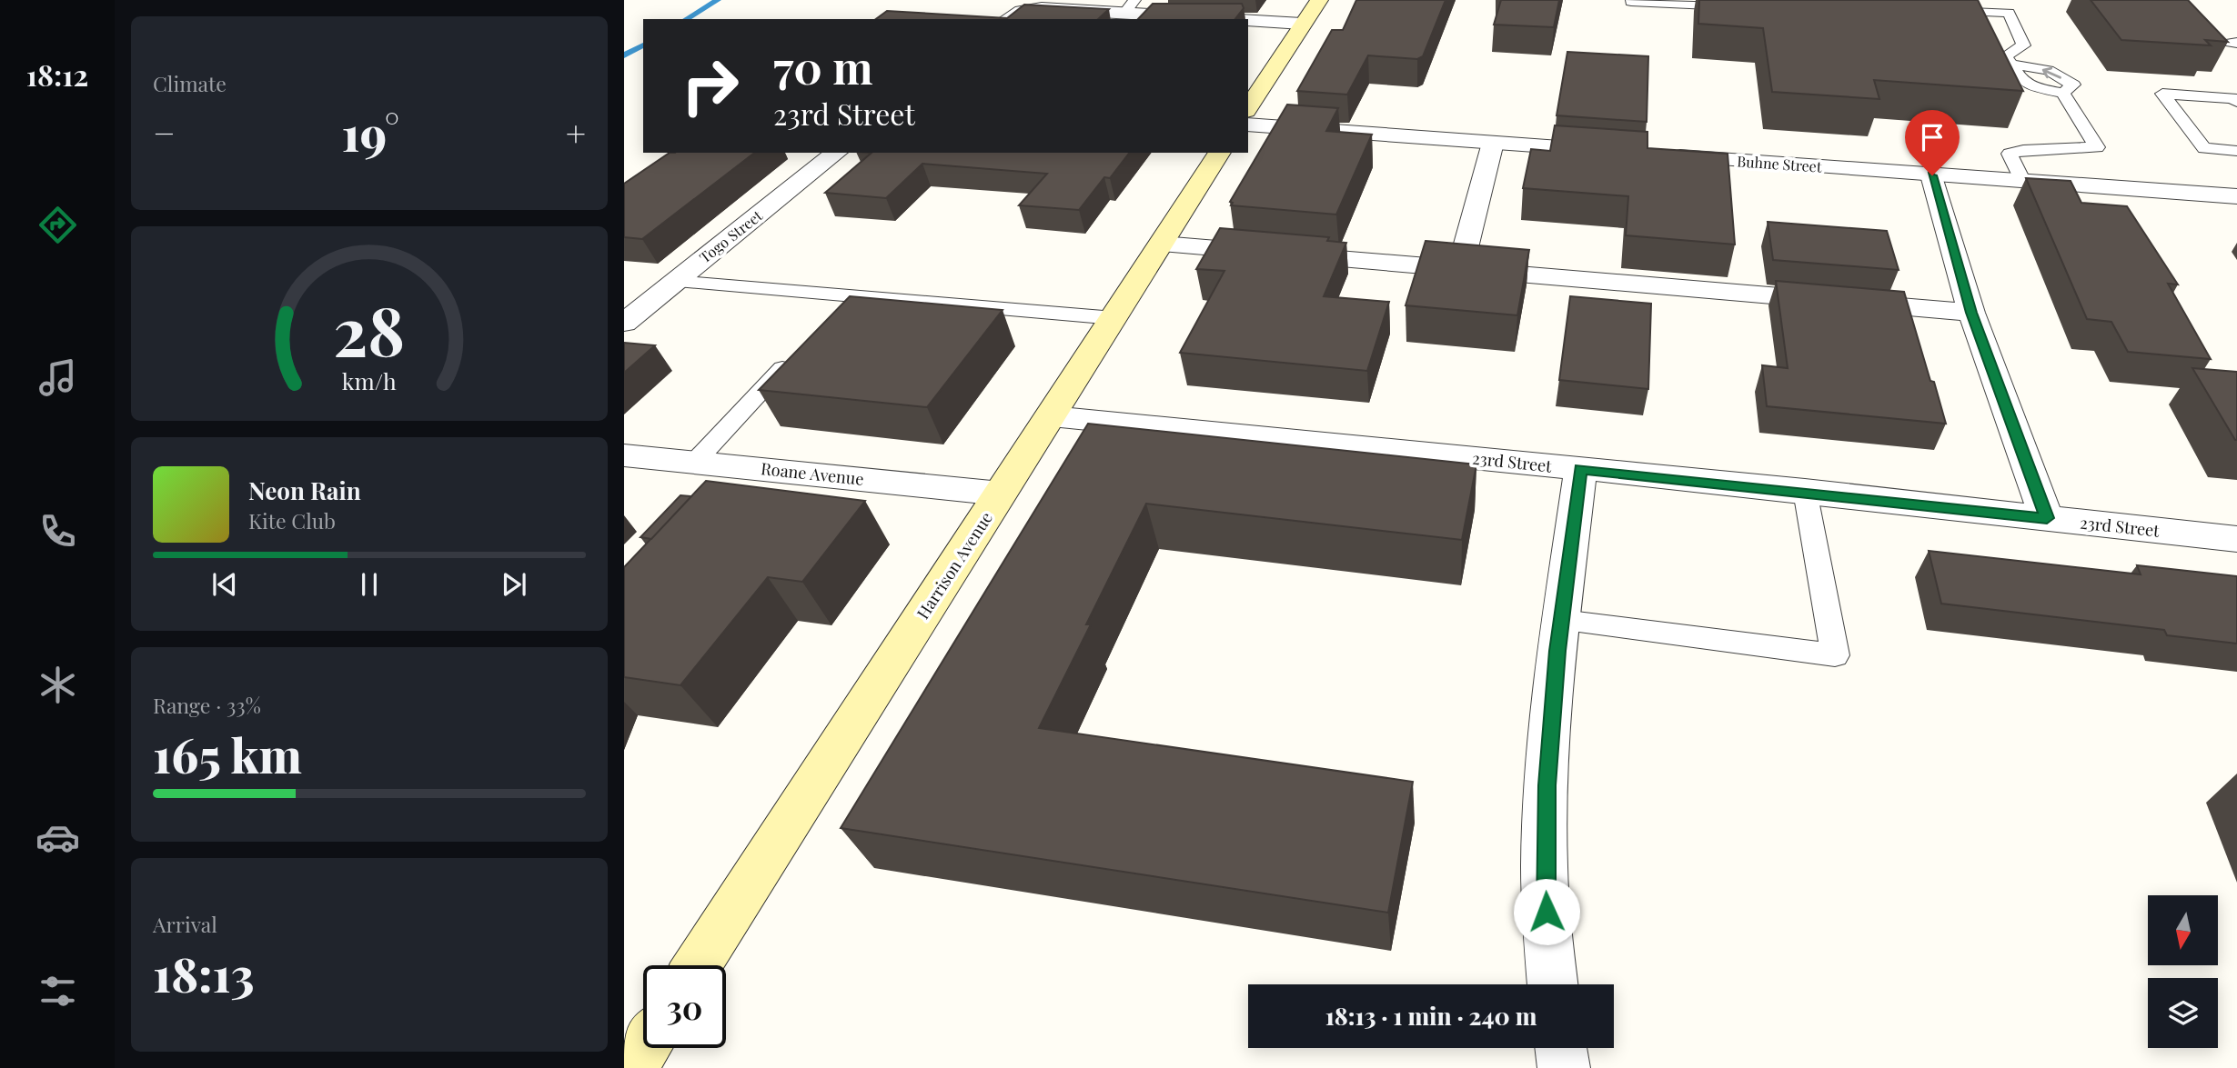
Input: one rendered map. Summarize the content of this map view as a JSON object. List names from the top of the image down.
{
  "streets": {
    "main road": ["Harrison Avenue"],
    "street": [
      "Buhne Street",
      "Togo Street",
      "23rd Street",
      "Roane Avenue"
    ]
  },
  "crossings": [
    ["23rd Street", "Harrison Avenue"],
    ["Roane Avenue", "Harrison Avenue"]
  ],
  "north": "bottom",
  "page": {
    "tabs": "18:12",
    "tile": [
      "Climate",
      ["Range · 33%", "165 km"],
      ["Arrival", "18:13"]
    ],
    "turn": ["70 m", "23rd Street"],
    "heat": ["−", "19°", "+"],
    "song": ["Neon Rain", "Kite Club"],
    "limit": "30",
    "trip": "18:13 · 1 min · 240 m",
    "gauge": ["28", "km/h"]
  }
}
